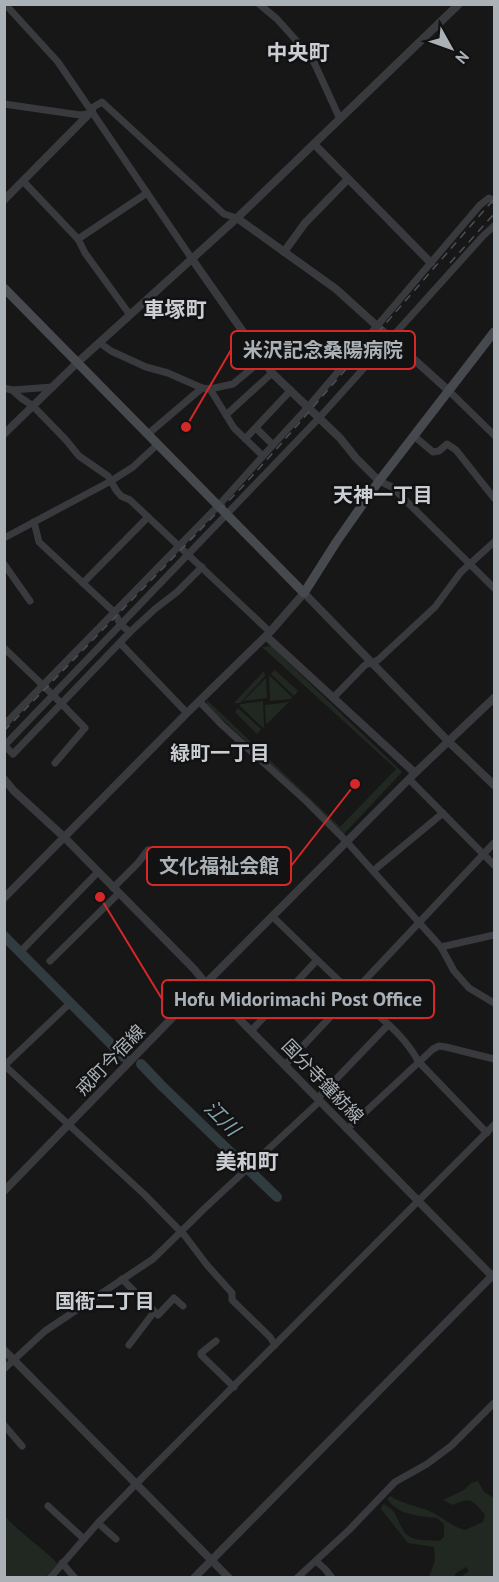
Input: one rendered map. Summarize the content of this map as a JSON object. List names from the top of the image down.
{
  "streets": {
    "street": ["戒町今宿線", "国分寺鐘紡線"]
  },
  "crossings": [
    ["戒町今宿線", "国分寺鐘紡線"]
  ],
  "districts": [
    "中央町",
    "車塚町",
    "天神一丁目",
    "緑町一丁目",
    "美和町",
    "国衙二丁目"
  ],
  "water": ["江川"],
  "places": ["米沢記念桑陽病院", "文化福祉会館", "Hofu Midorimachi Post Office"],
  "north": "bottom right"
}
